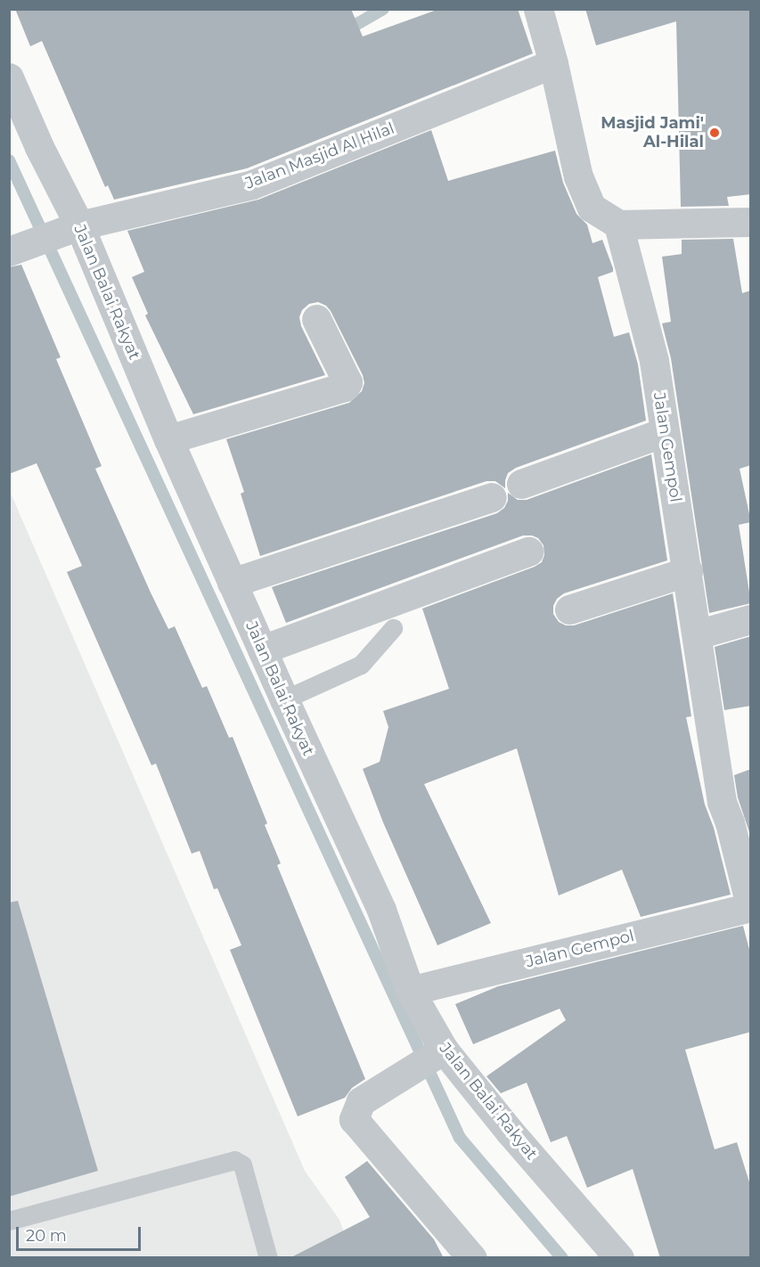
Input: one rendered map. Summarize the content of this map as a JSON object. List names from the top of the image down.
{
  "streets": {
    "street": ["Jalan Masjid Al Hilal", "Jalan Balai Rakyat", "Jalan Gempol"]
  },
  "crossings": [
    ["Jalan Masjid Al Hilal", "Jalan Balai Rakyat"],
    ["Jalan Balai Rakyat", "Jalan Gempol"]
  ],
  "places": ["Masjid Jami' Al-Hilal"],
  "scale_bar": "20 m"
}
